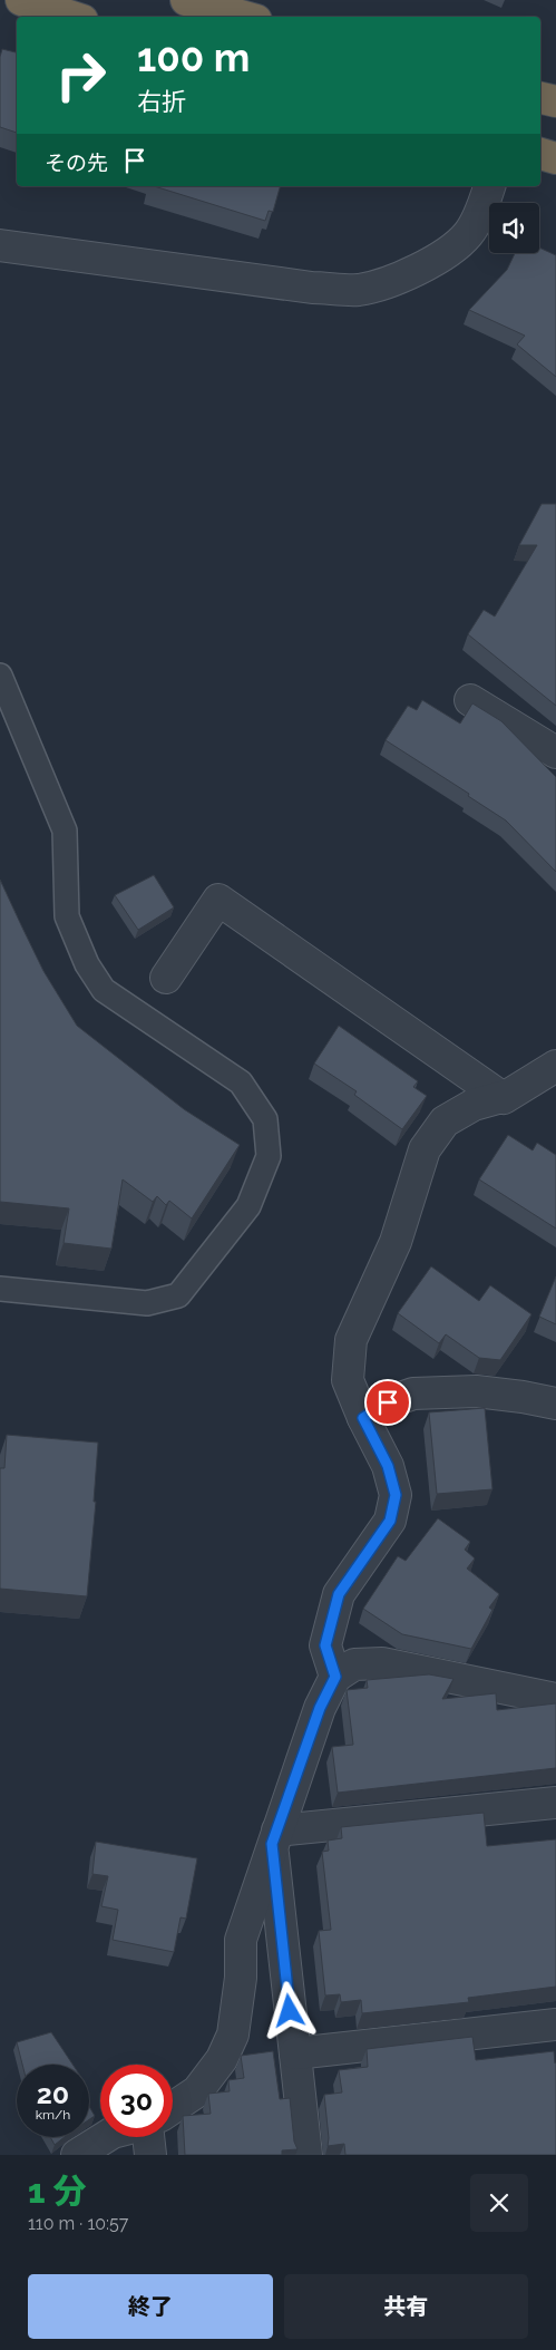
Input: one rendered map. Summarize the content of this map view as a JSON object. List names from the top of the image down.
{
  "page": {
    "turn": ["100 m", "右折"],
    "then": "その先",
    "speed": "20 km/h",
    "limit": "30",
    "heading": ["1 分", "110 m · 10:57"],
    "buttons": ["終了", "共有"]
  }
}
